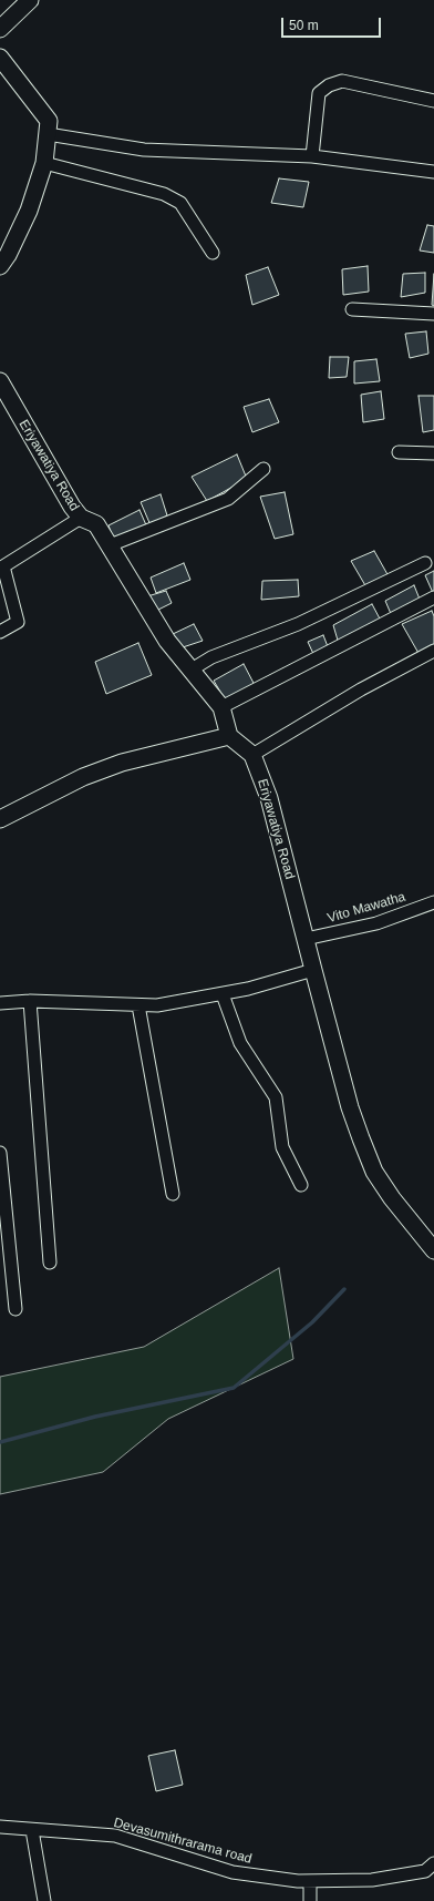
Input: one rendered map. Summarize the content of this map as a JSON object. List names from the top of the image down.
{
  "streets": {
    "street": ["Eriyawatiya Road", "Vito Mawatha", "Devasumithrarama road"]
  },
  "crossings": [
    ["Eriyawatiya Road", "Vito Mawatha"]
  ],
  "scale_bar": "50 m"
}
